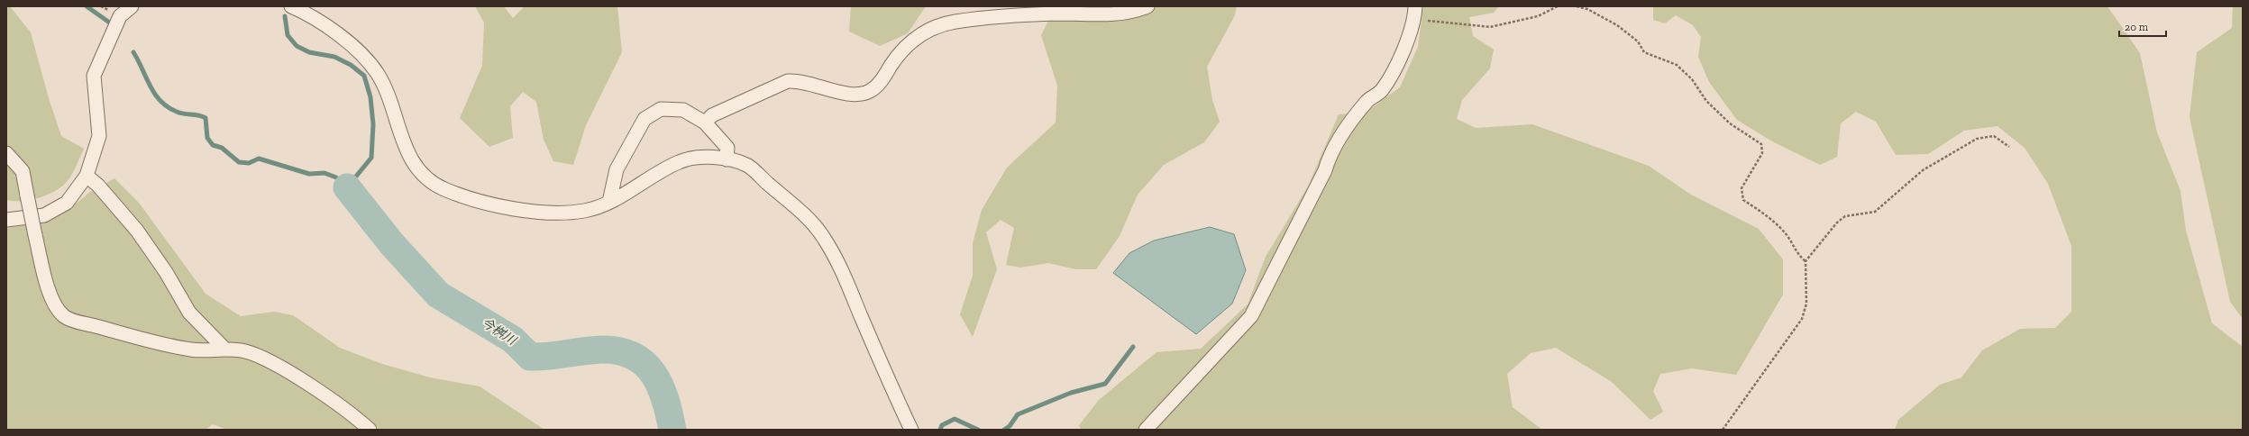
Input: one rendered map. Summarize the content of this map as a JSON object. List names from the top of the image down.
{
  "water": ["今桝川"],
  "scale_bar": "20 m"
}
